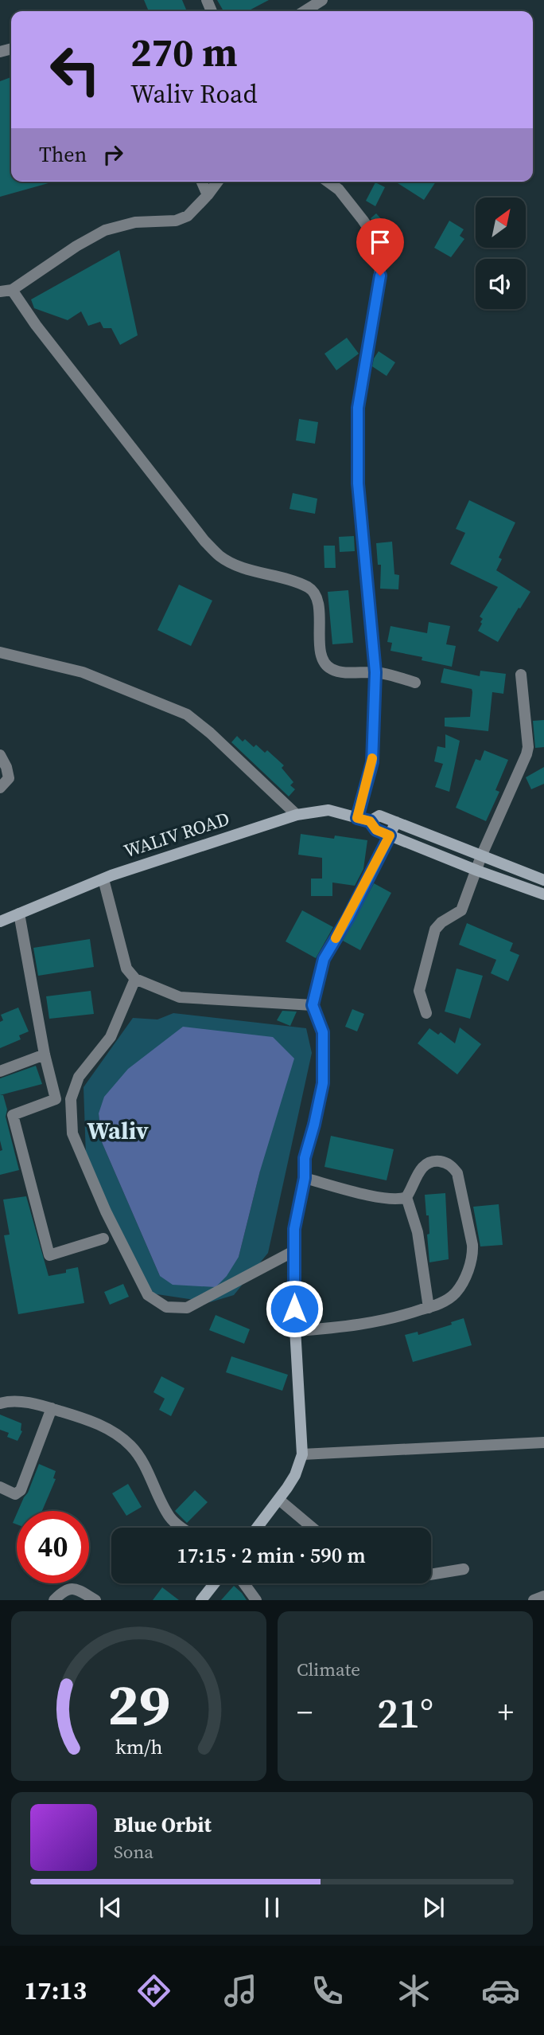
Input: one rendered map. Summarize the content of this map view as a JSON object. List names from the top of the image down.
{
  "streets": {
    "street": ["WALIV ROAD"]
  },
  "districts": ["Waliv"],
  "north": "top right",
  "page": {
    "turn": ["270 m", "Waliv Road"],
    "then": "Then",
    "limit": "40",
    "trip": "17:15 · 2 min · 590 m",
    "tile": "Climate",
    "heat": ["−", "21°", "+"],
    "song": ["Blue Orbit", "Sona"],
    "tabs": "17:13",
    "gauge": ["29", "km/h"]
  }
}
